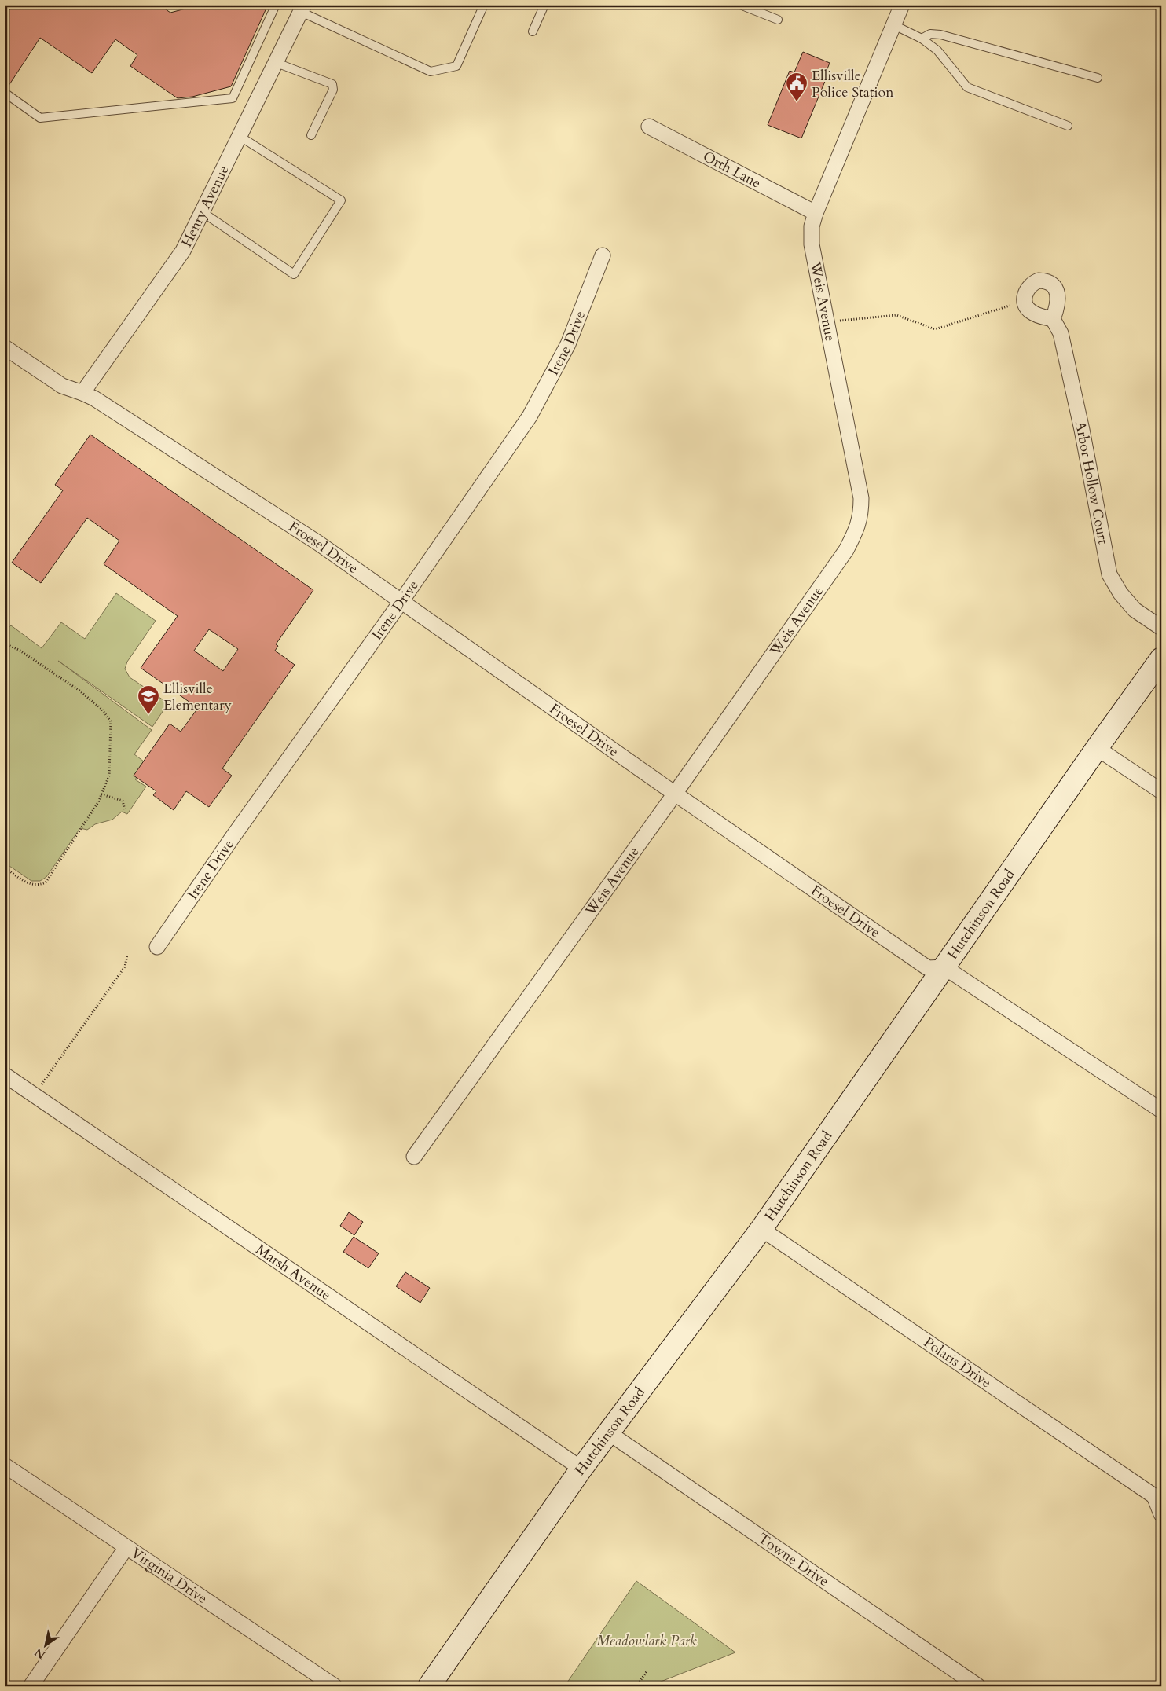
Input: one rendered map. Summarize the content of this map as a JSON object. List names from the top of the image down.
{
  "streets": {
    "street": [
      "Orth Lane",
      "Henry Avenue",
      "Weis Avenue",
      "Irene Drive",
      "Arbor Hollow Court",
      "Froesel Drive",
      "Hutchinson Road",
      "Marsh Avenue",
      "Polaris Drive",
      "Towne Drive",
      "Virginia Drive"
    ]
  },
  "crossings": [
    ["Orth Lane", "Weis Avenue"],
    ["Henry Avenue", "Froesel Drive"],
    ["Weis Avenue", "Froesel Drive"],
    ["Irene Drive", "Froesel Drive"],
    ["Froesel Drive", "Hutchinson Road"],
    ["Hutchinson Road", "Marsh Avenue"],
    ["Hutchinson Road", "Polaris Drive"],
    ["Hutchinson Road", "Towne Drive"]
  ],
  "parks": ["Meadowlark Park"],
  "places": {
    "public building": ["Ellisville Police Station"],
    "school or university": ["Ellisville Elementary"]
  },
  "north": "bottom left"
}
